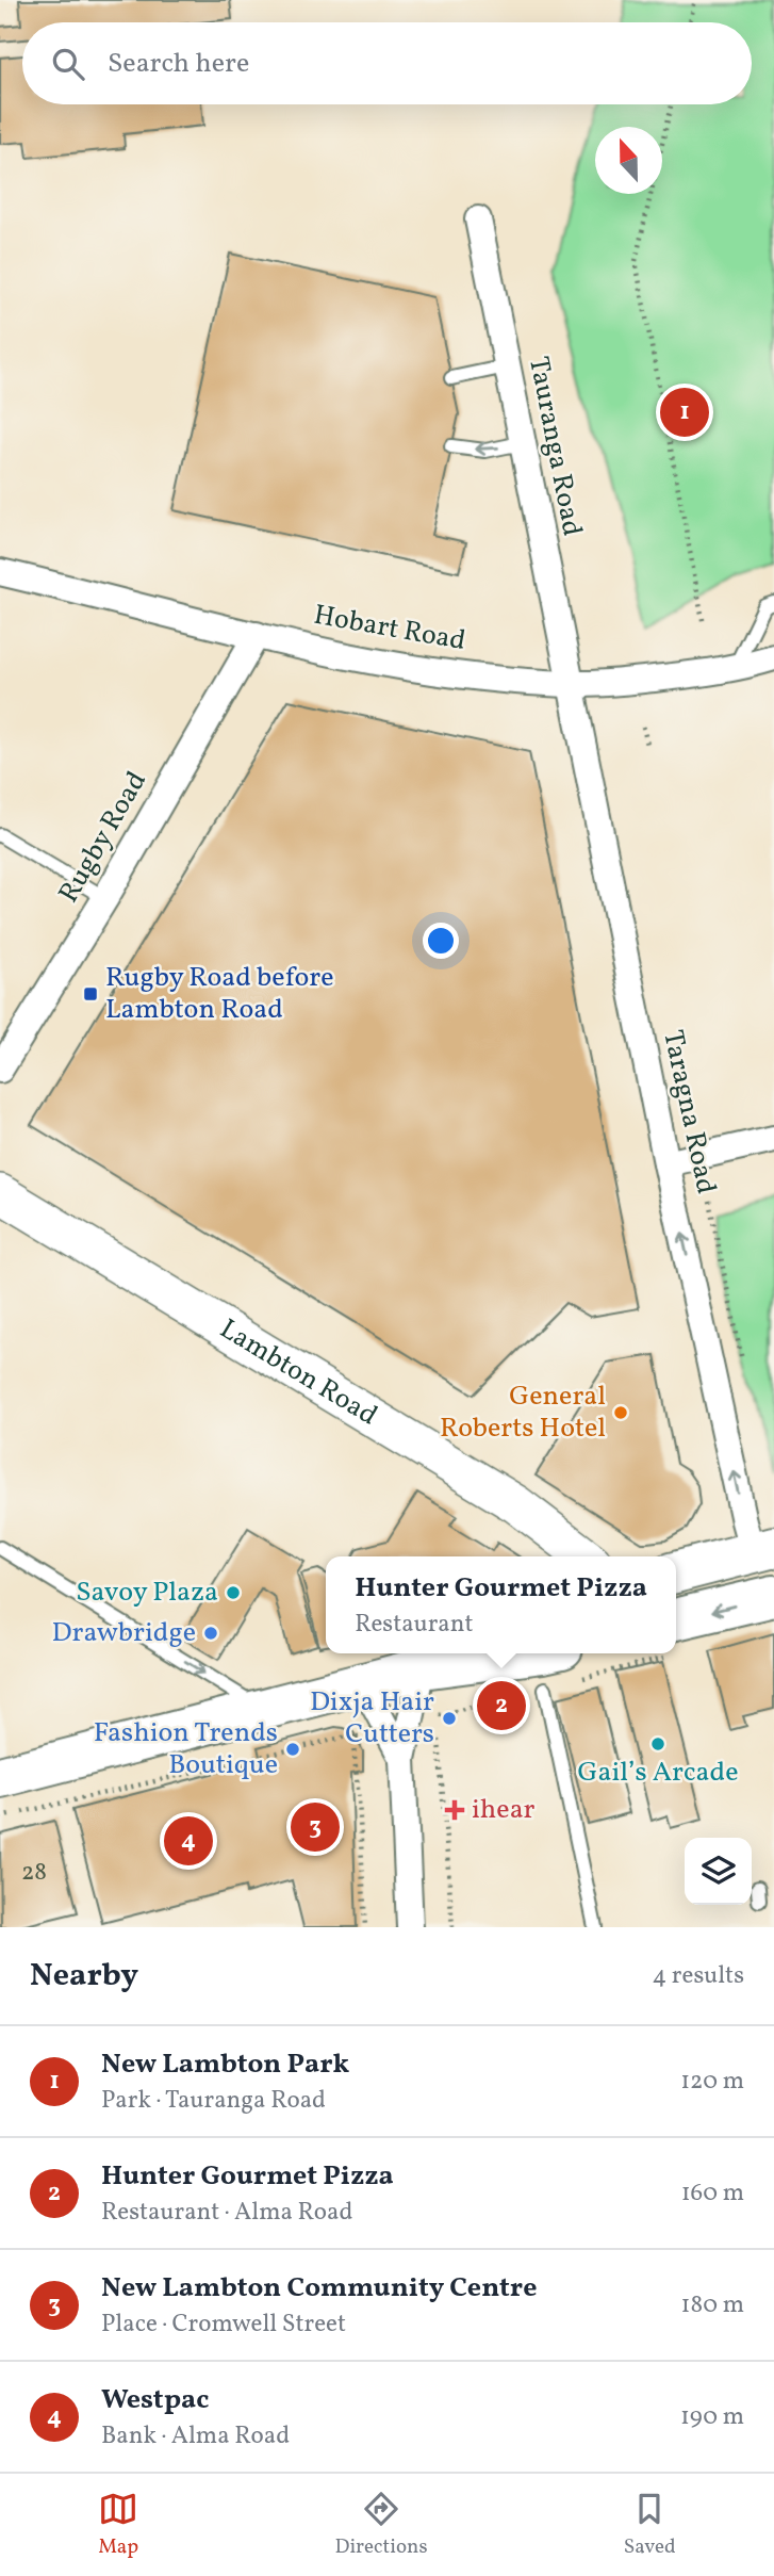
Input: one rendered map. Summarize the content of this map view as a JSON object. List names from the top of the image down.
{
  "streets": {
    "main road": ["Lambton Road"],
    "street": [
      "Tauranga Road",
      "Hobart Road",
      "Rugby Road",
      "Taragna Road"
    ]
  },
  "crossings": [
    ["Tauranga Road", "Hobart Road"],
    ["Tauranga Road", "Taragna Road"],
    ["Hobart Road", "Rugby Road"],
    ["Hobart Road", "Taragna Road"]
  ],
  "one_way": ["Taragna Road"],
  "places": {
    "transit": ["Rugby Road before Lambton Road"],
    "other": [
      "General Roberts Hotel",
      "Savoy Plaza",
      "Drawbridge",
      "Dixja Hair Cutters",
      "Gail’s Arcade",
      "Fashion Trends Boutique"
    ],
    "health": ["ihear"]
  },
  "house_numbers": ["28"],
  "north": "top",
  "page": {
    "search": "Search here",
    "pins": [
      "1",
      "2",
      "3",
      "4"
    ],
    "popup": ["Hunter Gourmet Pizza", "Restaurant"],
    "heading": ["Nearby", "4 results"],
    "list": [
      {
        "mark": "1",
        "name": "New Lambton Park",
        "note": "Park · Tauranga Road",
        "value": "120 m"
      },
      {
        "mark": "2",
        "name": "Hunter Gourmet Pizza",
        "note": "Restaurant · Alma Road",
        "value": "160 m"
      },
      {
        "mark": "3",
        "name": "New Lambton Community Centre",
        "note": "Place · Cromwell Street",
        "value": "180 m"
      },
      {
        "mark": "4",
        "name": "Westpac",
        "note": "Bank · Alma Road",
        "value": "190 m"
      }
    ],
    "nav": ["Map", "Directions", "Saved"]
  }
}
